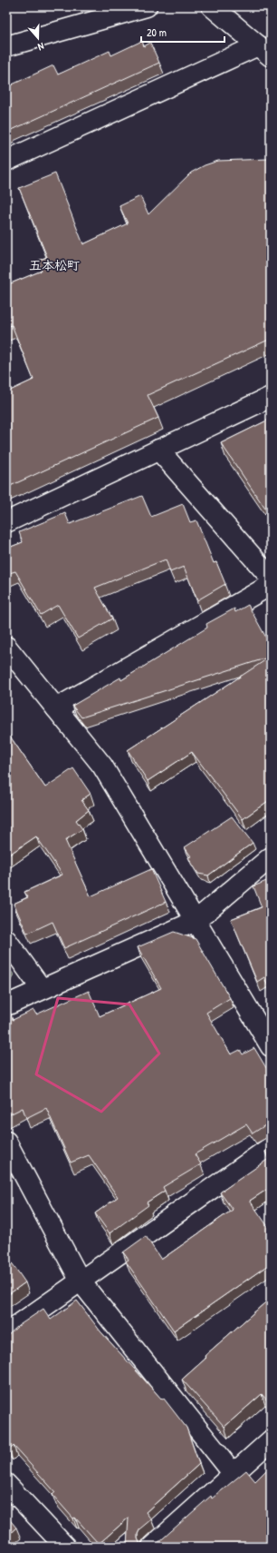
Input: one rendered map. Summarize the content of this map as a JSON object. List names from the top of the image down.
{
  "districts": ["五本松町"],
  "scale_bar": "20 m",
  "north": "bottom"
}
